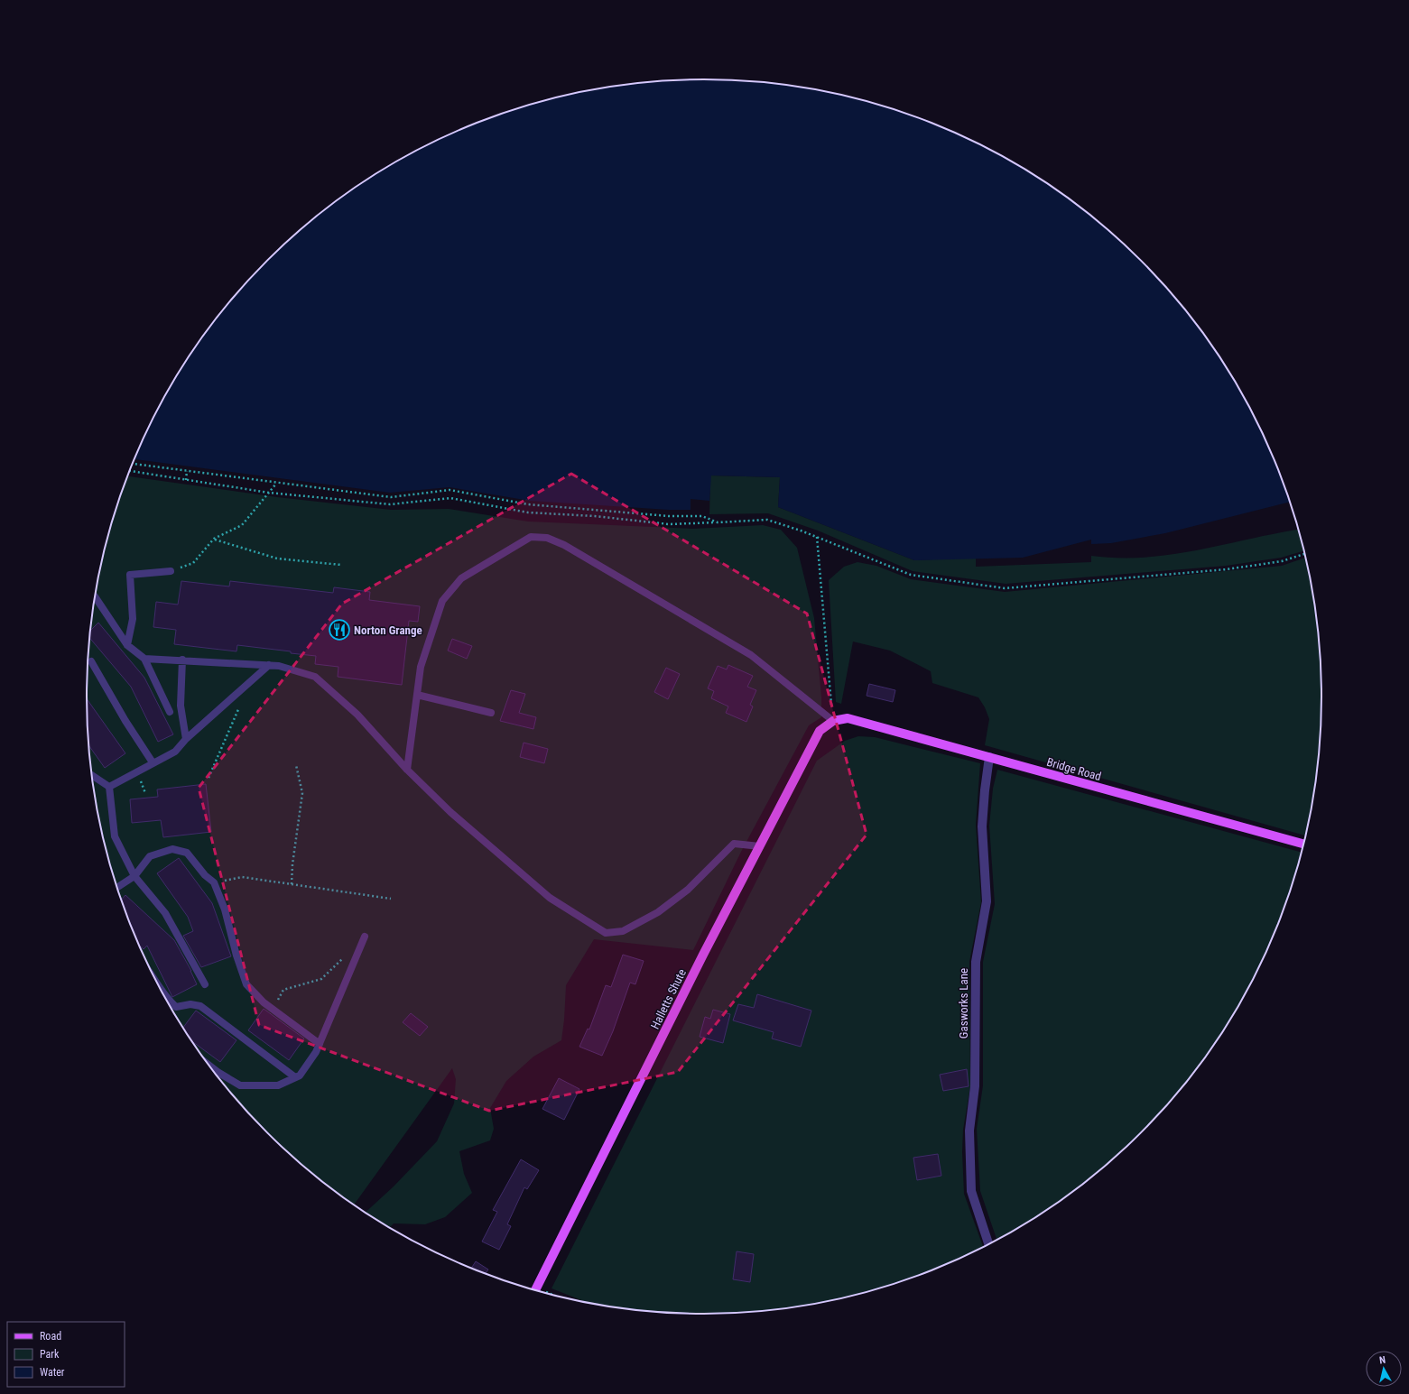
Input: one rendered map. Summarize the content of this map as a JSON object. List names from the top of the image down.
{
  "streets": {
    "main road": ["Bridge Road", "Halletts Shute"],
    "street": ["Gasworks Lane"]
  },
  "crossings": [
    ["Bridge Road", "Halletts Shute"],
    ["Bridge Road", "Gasworks Lane"]
  ],
  "places": {
    "restaurant": ["Norton Grange"]
  },
  "legend": ["Road", "Park", "Water"],
  "north": "top"
}
